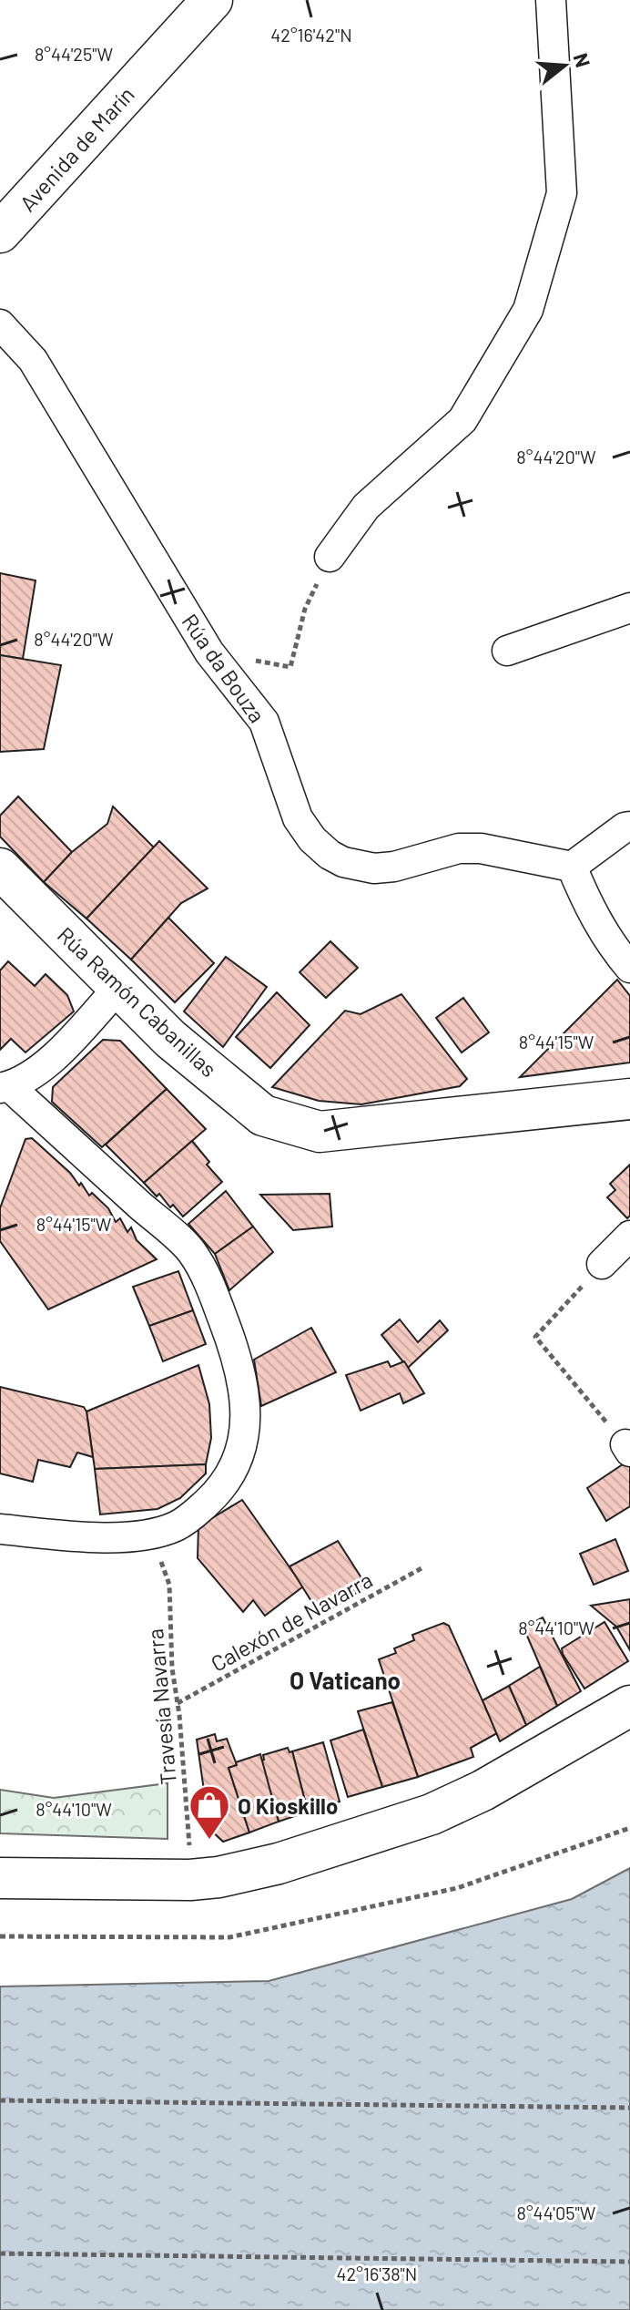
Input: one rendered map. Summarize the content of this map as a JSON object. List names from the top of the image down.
{
  "streets": {
    "main road": ["Avenida de Marín", "Rúa Ramón Cabanillas"],
    "street": ["Rúa da Bouza"],
    "path": ["Calexón de Navarra", "Travesía Navarra"]
  },
  "crossings": [
    ["Calexón de Navarra", "Travesía Navarra"]
  ],
  "districts": ["O Vaticano"],
  "places": {
    "shop": ["O Kioskillo"]
  },
  "north": "right",
  "coordinates": [
    "42°16'42\"N",
    "8°44'25\"W",
    "8°44'20\"W",
    "8°44'15\"W",
    "8°44'10\"W",
    "8°44'05\"W",
    "42°16'38\"N"
  ]
}
